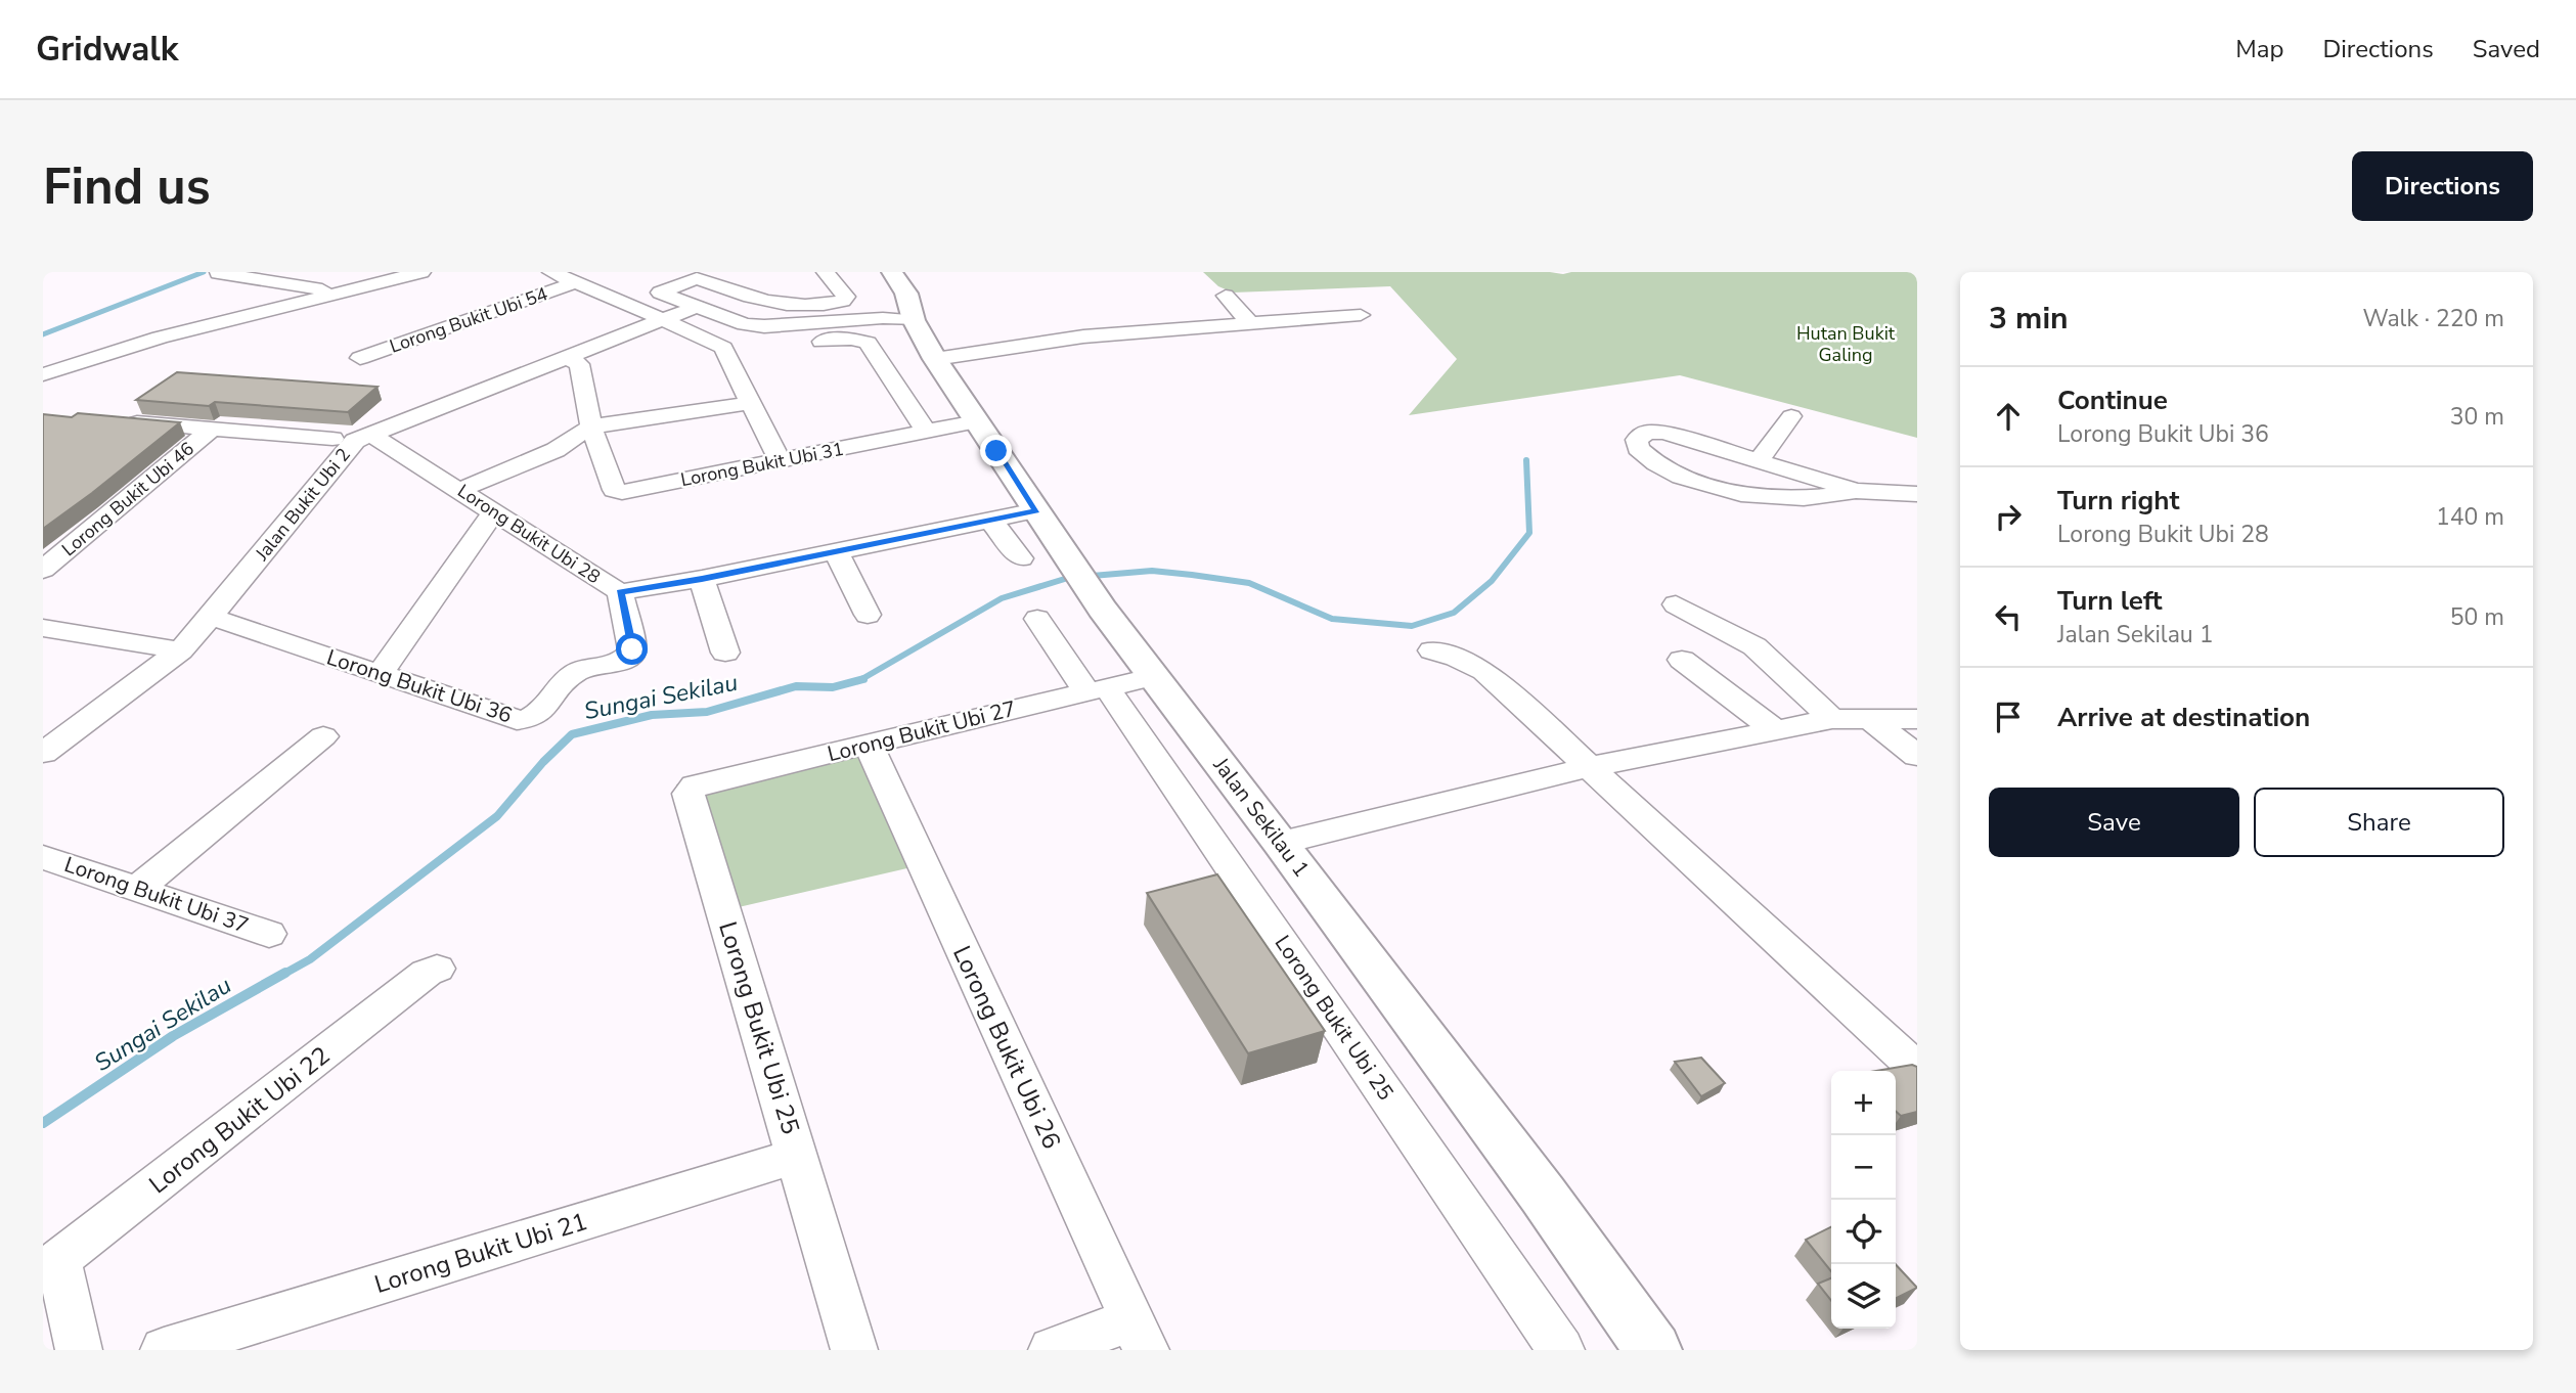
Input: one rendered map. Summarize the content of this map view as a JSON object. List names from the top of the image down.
{
  "streets": {
    "street": [
      "Lorong Bukit Ubi 54",
      "Lorong Bukit Ubi 31",
      "Lorong Bukit Ubi 46",
      "Jalan Bukit Ubi 2",
      "Lorong Bukit Ubi 28",
      "Lorong Bukit Ubi 36",
      "Lorong Bukit Ubi 27",
      "Jalan Sekilau 1",
      "Lorong Bukit Ubi 37",
      "Lorong Bukit Ubi 25",
      "Lorong Bukit Ubi 26",
      "Lorong Bukit Ubi 22",
      "Lorong Bukit Ubi 21"
    ]
  },
  "crossings": [
    ["Lorong Bukit Ubi 31", "Jalan Sekilau 1"],
    ["Jalan Bukit Ubi 2", "Lorong Bukit Ubi 28"],
    ["Jalan Bukit Ubi 2", "Lorong Bukit Ubi 36"],
    ["Lorong Bukit Ubi 28", "Lorong Bukit Ubi 36"],
    ["Lorong Bukit Ubi 28", "Jalan Sekilau 1"],
    ["Lorong Bukit Ubi 27", "Jalan Sekilau 1"],
    ["Lorong Bukit Ubi 27", "Lorong Bukit Ubi 25"],
    ["Lorong Bukit Ubi 27", "Lorong Bukit Ubi 26"],
    ["Lorong Bukit Ubi 25", "Lorong Bukit Ubi 21"]
  ],
  "water": ["Sungai Sekilau"],
  "parks": ["Hutan Bukit Galing"],
  "page": {
    "header": "Gridwalk",
    "nav": ["Map", "Directions", "Saved"],
    "buttons": [
      "Directions",
      ["Save", "Share"]
    ],
    "title": "Find us",
    "heading": ["3 min", "Walk · 220 m"],
    "list": [
      ["Continue", "Lorong Bukit Ubi 36", "30 m"],
      ["Turn right", "Lorong Bukit Ubi 28", "140 m"],
      ["Turn left", "Jalan Sekilau 1", "50 m"],
      "Arrive at destination"
    ],
    "map_buttons": ["+", "−"]
  }
}
